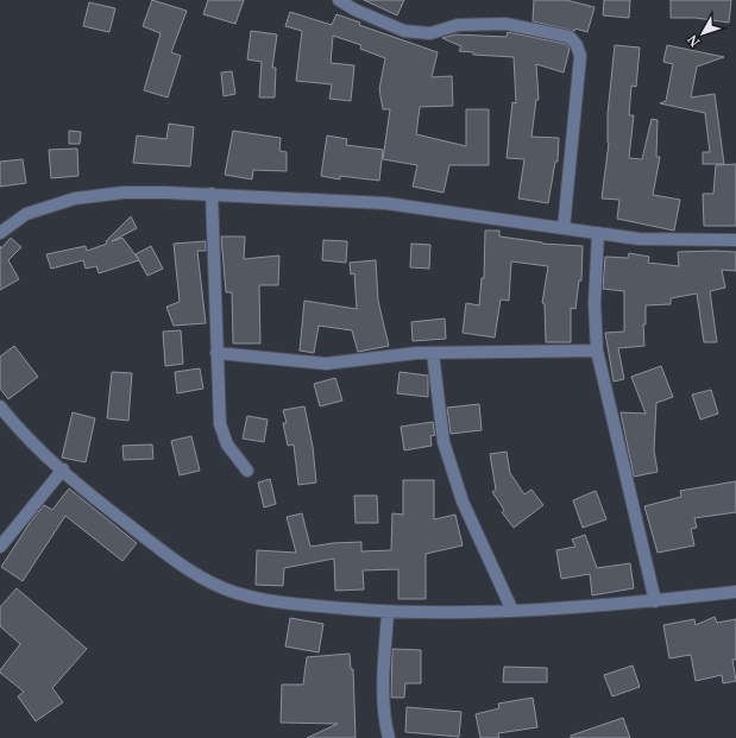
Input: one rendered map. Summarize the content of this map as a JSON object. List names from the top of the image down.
{
  "north": "bottom left"
}
